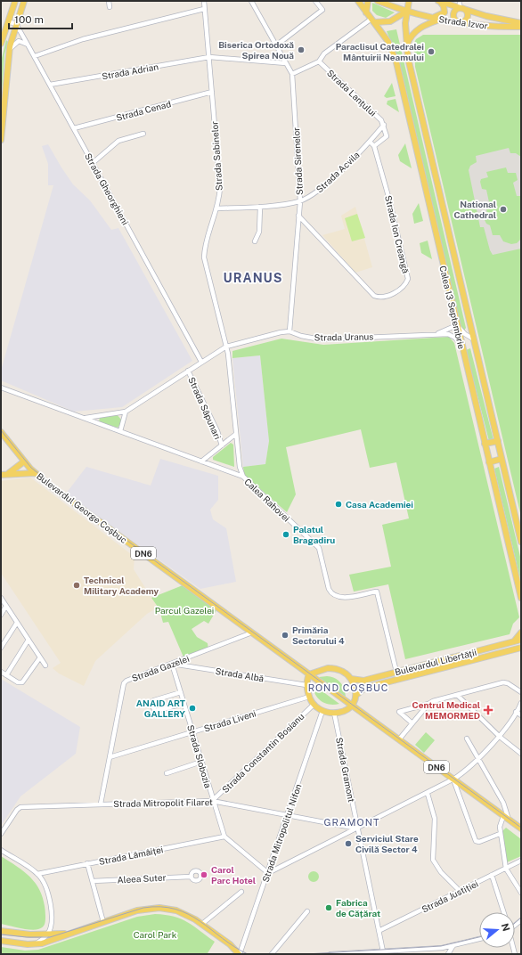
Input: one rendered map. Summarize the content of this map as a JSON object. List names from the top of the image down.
{
  "streets": {
    "main road": [
      "Strada Izvor",
      "Calea 13 Septembrie",
      "Bulevardul George Coșbuc",
      "DN6",
      "Bulevardul Libertății"
    ],
    "street": [
      "Strada Adrian",
      "Strada Lanțului",
      "Strada Cenad",
      "Strada Sabinelor",
      "Strada Sirenelor",
      "Strada Acvila",
      "Strada Gheorghieni",
      "Strada Ion Creangă",
      "Strada Uranus",
      "Strada Săpunari",
      "Calea Rahovei",
      "Strada Gazelei",
      "Strada Albă",
      "Strada Liveni",
      "Strada Constantin Bosianu",
      "Strada Slobozia",
      "Strada Gramont",
      "Strada Mitropolit Filaret",
      "Strada Mitropolitul Nifon",
      "Strada Lămâiței",
      "Aleea Suter",
      "Strada Justiției"
    ]
  },
  "crossings": [
    ["Strada Izvor", "Calea 13 Septembrie"],
    ["Strada Adrian", "Strada Sabinelor"],
    ["Strada Adrian", "Strada Sirenelor"],
    ["Strada Adrian", "Strada Gheorghieni"],
    ["Strada Lanțului", "Strada Acvila"],
    ["Strada Cenad", "Strada Sabinelor"],
    ["Strada Cenad", "Strada Gheorghieni"],
    ["Strada Sabinelor", "Strada Acvila"],
    ["Strada Sabinelor", "Calea Rahovei"],
    ["Strada Sirenelor", "Strada Acvila"],
    ["Strada Sirenelor", "Strada Ion Creangă"],
    ["Strada Sirenelor", "Strada Uranus"],
    ["Strada Acvila", "Strada Ion Creangă"],
    ["Calea 13 Septembrie", "Strada Uranus"],
    ["Calea Rahovei", "Bulevardul Libertății"],
    ["Bulevardul George Coșbuc", "DN6"],
    ["Bulevardul George Coșbuc", "Strada Gazelei"],
    ["Strada Gazelei", "Strada Albă"],
    ["Strada Gazelei", "Strada Liveni"],
    ["Strada Gazelei", "Strada Slobozia"],
    ["Strada Gazelei", "Strada Mitropolit Filaret"],
    ["Strada Albă", "Strada Slobozia"],
    ["Strada Liveni", "Strada Slobozia"],
    ["Strada Constantin Bosianu", "Strada Slobozia"],
    ["Strada Constantin Bosianu", "Strada Mitropolit Filaret"],
    ["Strada Slobozia", "Strada Mitropolit Filaret"],
    ["Strada Slobozia", "Strada Lămâiței"],
    ["Strada Gramont", "Strada Mitropolit Filaret"],
    ["Strada Gramont", "Strada Justiției"],
    ["Strada Mitropolit Filaret", "Strada Mitropolitul Nifon"]
  ],
  "districts": ["URANUS", "ROND COȘBUC", "GRAMONT"],
  "parks": ["Parcul Gazelei", "Carol Park"],
  "places": {
    "other": [
      "Biserica Ortodoxă Spirea Nouă",
      "Paraclisul Catedralei Mântuirii Neamului",
      "National Cathedral",
      "Casa Academiei",
      "Palatul Bragadiru",
      "Technical Military Academy",
      "Primăria Sectorului 4",
      "ANAID ART GALLERY",
      "Serviciul Stare Civilă Sector 4",
      "Carol Parc Hotel",
      "Fabrica de Cățărat"
    ],
    "health": ["Centrul Medical MEMORMED"]
  },
  "scale_bar": "100 m",
  "north": "right"
}
